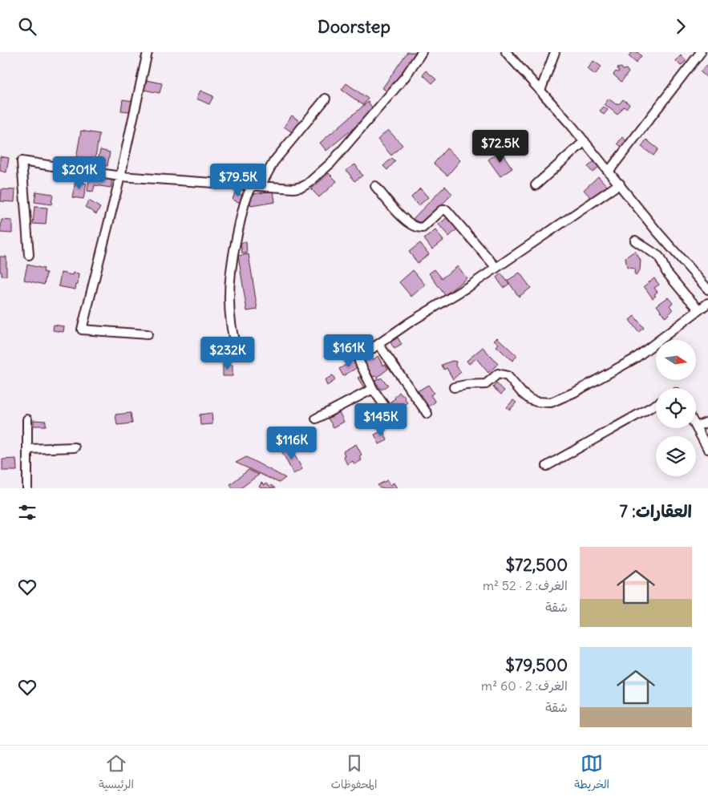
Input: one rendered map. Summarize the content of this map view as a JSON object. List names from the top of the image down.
{
  "north": "right",
  "page": {
    "header": "Doorstep",
    "price": [
      "$72.5K",
      "$201K",
      "$79.5K",
      "$161K",
      "$232K",
      "$145K",
      "$116K"
    ],
    "heading": "العقارات: 7",
    "list": [
      {
        "name": "$72,500",
        "note": "الغرف: 2 · 52 m² · شقة"
      },
      {
        "name": "$79,500",
        "note": "الغرف: 2 · 60 m² · شقة"
      }
    ],
    "tabs": ["الخريطة", "المحفوظات", "الرئيسية"]
  }
}
